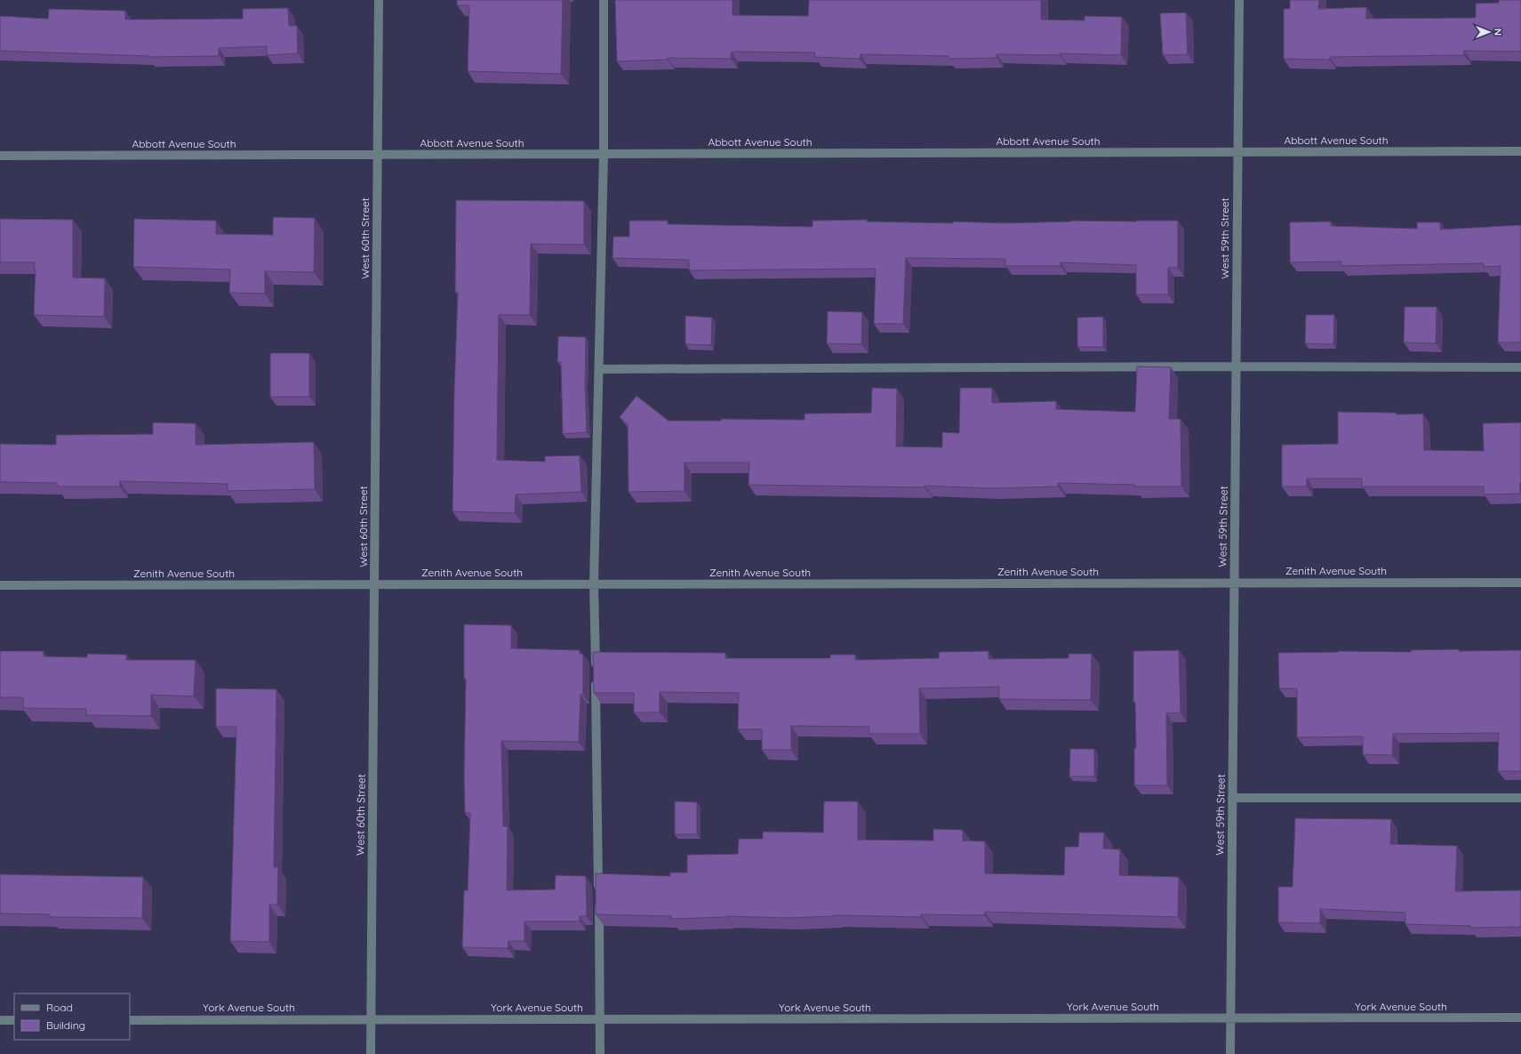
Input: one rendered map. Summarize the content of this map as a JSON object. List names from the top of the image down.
{
  "streets": {
    "street": [
      "Abbott Avenue South",
      "West 60th Street",
      "West 59th Street",
      "Zenith Avenue South",
      "York Avenue South"
    ]
  },
  "crossings": [
    ["Abbott Avenue South", "West 60th Street"],
    ["Abbott Avenue South", "West 59th Street"],
    ["West 60th Street", "Zenith Avenue South"],
    ["West 60th Street", "York Avenue South"],
    ["West 59th Street", "Zenith Avenue South"],
    ["West 59th Street", "York Avenue South"]
  ],
  "legend": ["Road", "Building"],
  "north": "right"
}
